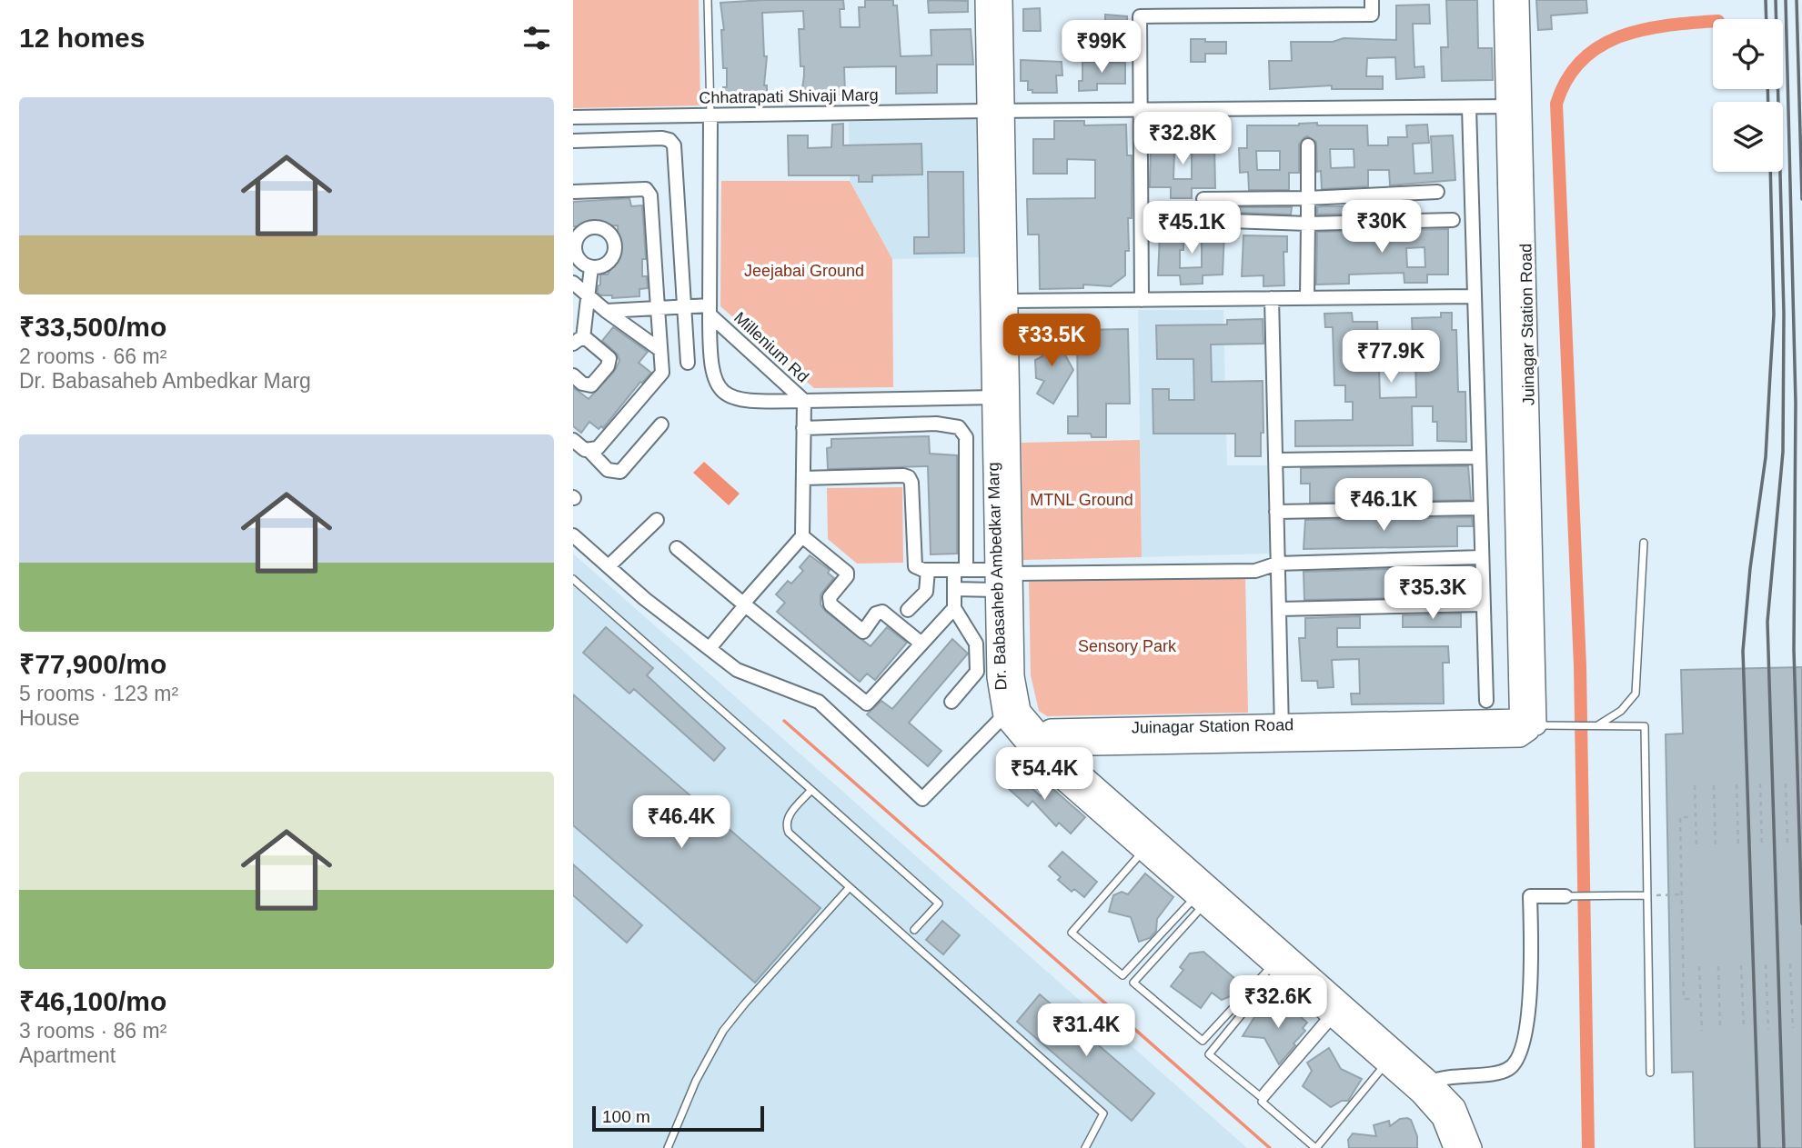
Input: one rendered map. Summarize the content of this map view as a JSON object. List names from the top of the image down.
{
  "streets": {
    "main road": ["Juinagar Station Road", "Dr. Babasaheb Ambedkar Marg"],
    "street": ["Chhatrapati Shivaji Marg", "Millenium Rd"]
  },
  "crossings": [
    ["Chhatrapati Shivaji Marg", "Juinagar Station Road"],
    ["Chhatrapati Shivaji Marg", "Dr. Babasaheb Ambedkar Marg"],
    ["Juinagar Station Road", "Dr. Babasaheb Ambedkar Marg"],
    ["Millenium Rd", "Dr. Babasaheb Ambedkar Marg"]
  ],
  "parks": ["Jeejabai Ground", "MTNL Ground", "Sensory Park"],
  "scale_bar": "100 m",
  "page": {
    "heading": "12 homes",
    "price": [
      "₹99K",
      "₹32.8K",
      "₹30K",
      "₹45.1K",
      "₹33.5K",
      "₹77.9K",
      "₹46.1K",
      "₹35.3K",
      "₹54.4K",
      "₹46.4K",
      "₹32.6K",
      "₹31.4K"
    ],
    "list": [
      {
        "name": "₹33,500/mo",
        "note": "2 rooms · 66 m² · Dr. Babasaheb Ambedkar Marg"
      },
      {
        "name": "₹77,900/mo",
        "note": "5 rooms · 123 m² · House"
      },
      {
        "name": "₹46,100/mo",
        "note": "3 rooms · 86 m² · Apartment"
      }
    ],
    "scale": "100 m"
  }
}
